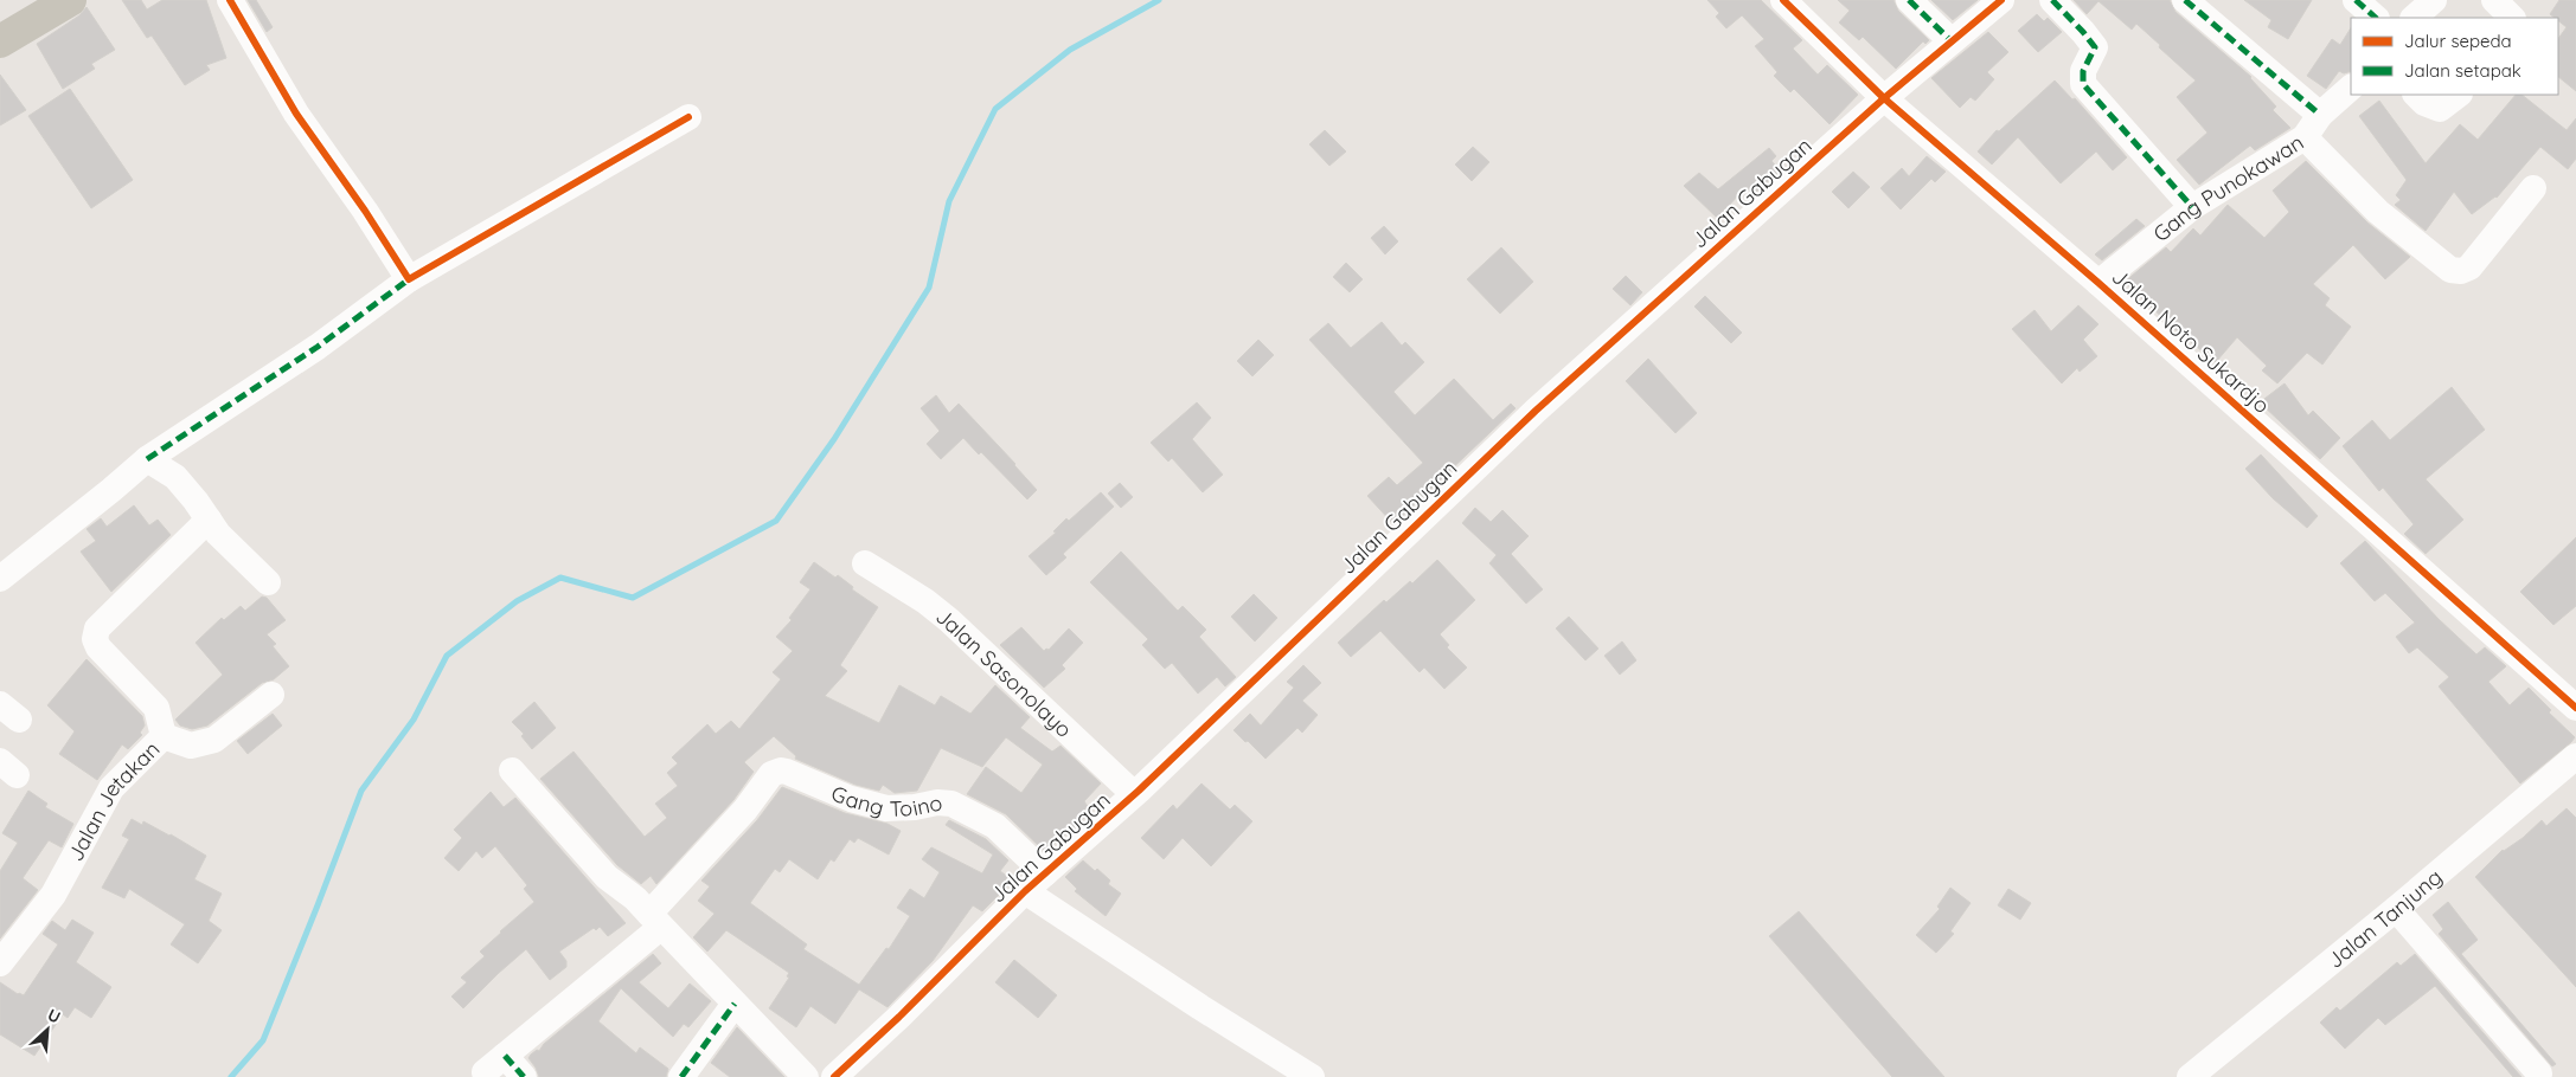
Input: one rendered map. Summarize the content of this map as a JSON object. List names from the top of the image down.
{
  "streets": {
    "street": [
      "Gang Punokawan",
      "Jalan Gabugan",
      "Jalan Noto Sukardjo",
      "Jalan Sasonolayo",
      "Gang Toino",
      "Jalan Jetakan",
      "Jalan Tanjung"
    ]
  },
  "crossings": [
    ["Gang Punokawan", "Jalan Noto Sukardjo"],
    ["Jalan Gabugan", "Jalan Noto Sukardjo"],
    ["Jalan Gabugan", "Jalan Sasonolayo"],
    ["Jalan Gabugan", "Gang Toino"]
  ],
  "legend": ["Jalur sepeda", "Jalan setapak"],
  "north": "top right"
}
